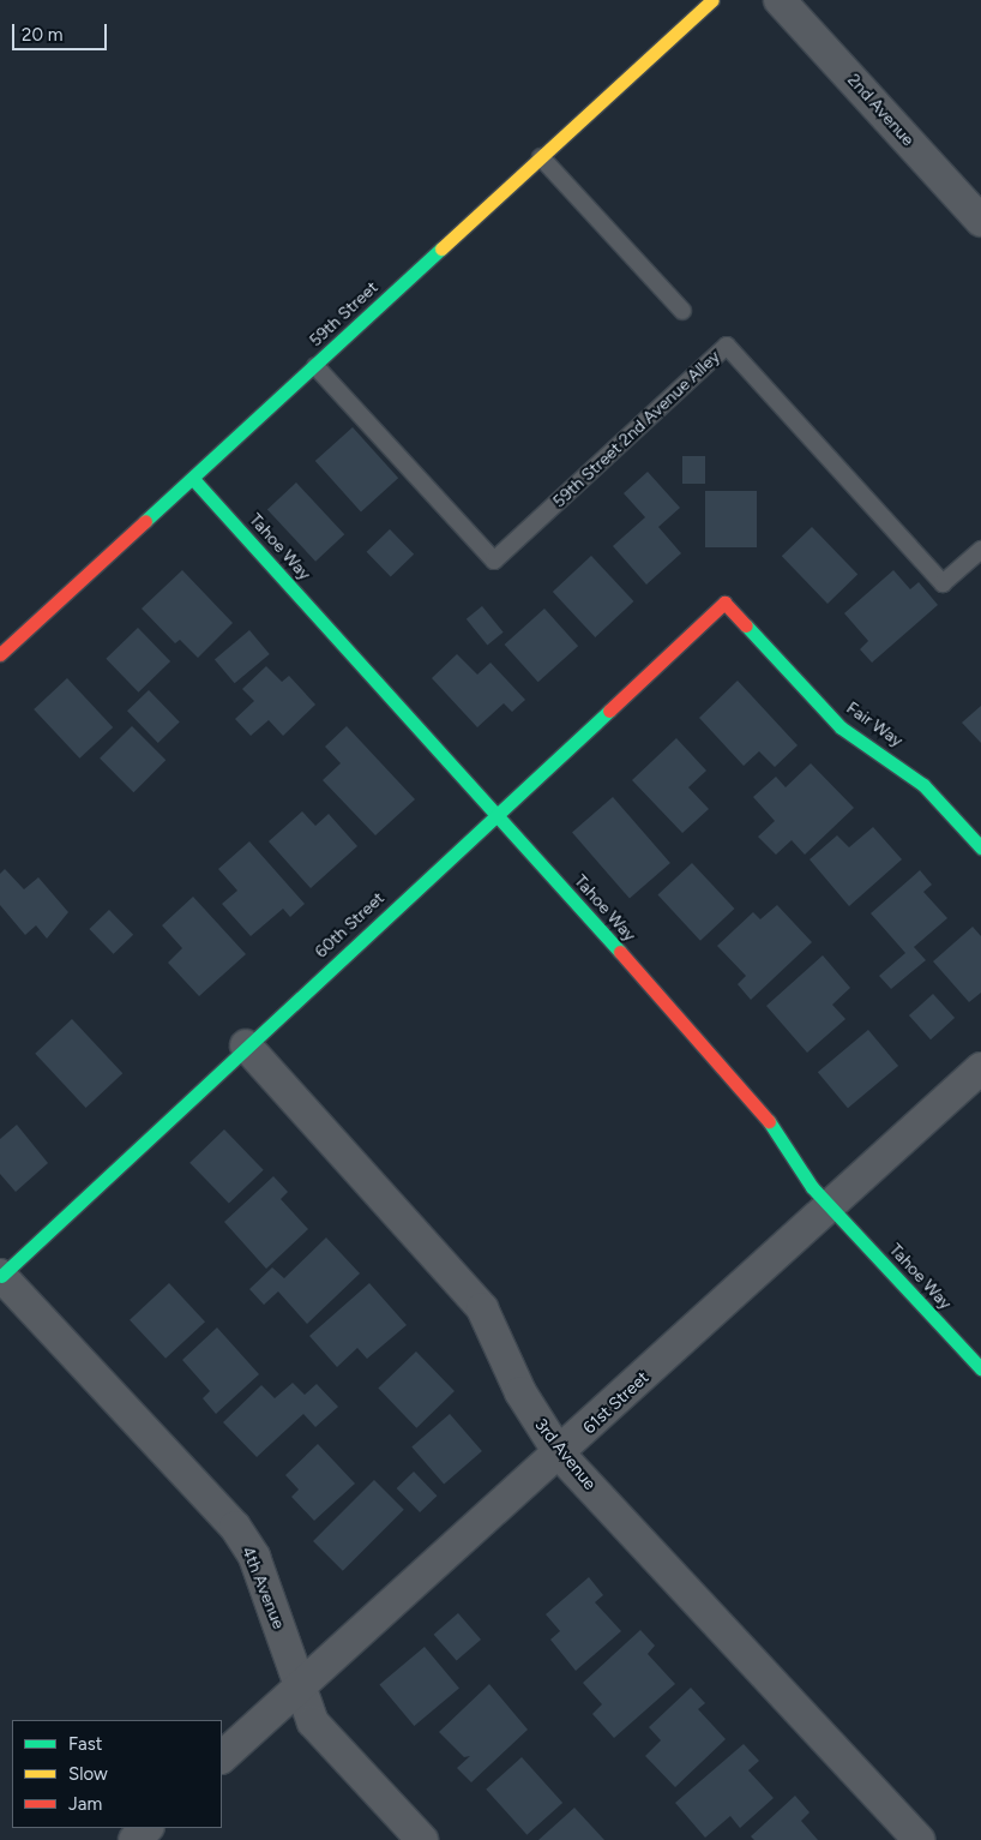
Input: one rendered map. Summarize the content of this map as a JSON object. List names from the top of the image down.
{
  "streets": {
    "street": [
      "2nd Avenue",
      "59th Street",
      "Tahoe Way",
      "Fair Way",
      "60th Street",
      "61st Street",
      "3rd Avenue",
      "4th Avenue"
    ],
    "lane": ["59th Street 2nd Avenue Alley"]
  },
  "crossings": [
    ["59th Street", "59th Street 2nd Avenue Alley"],
    ["59th Street", "Tahoe Way"],
    ["Tahoe Way", "60th Street"],
    ["Tahoe Way", "61st Street"],
    ["Fair Way", "60th Street"],
    ["60th Street", "3rd Avenue"],
    ["60th Street", "4th Avenue"],
    ["61st Street", "3rd Avenue"],
    ["61st Street", "4th Avenue"]
  ],
  "legend": ["Fast", "Slow", "Jam"],
  "scale_bar": "20 m"
}
